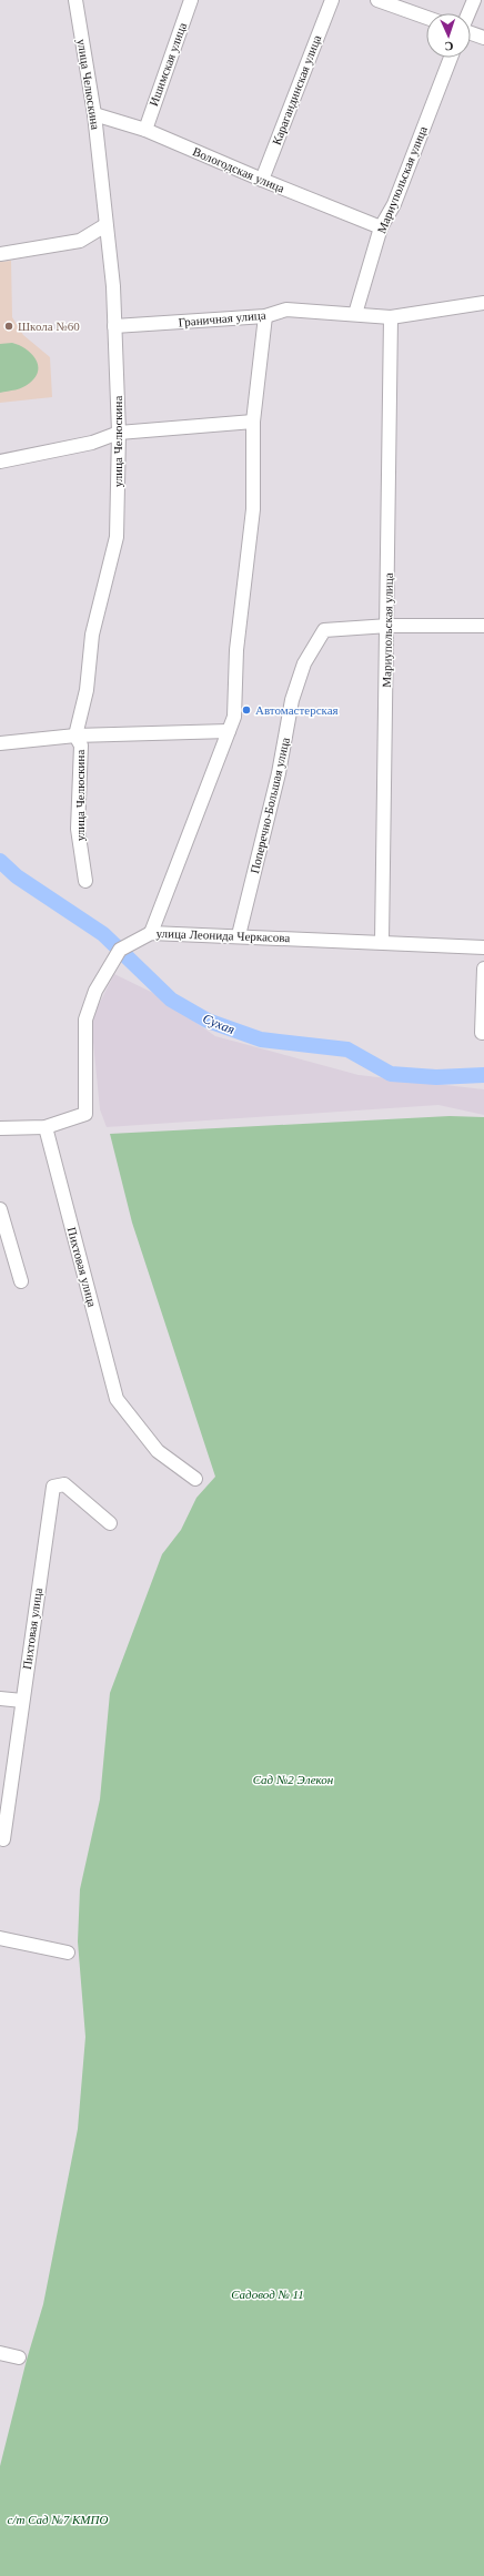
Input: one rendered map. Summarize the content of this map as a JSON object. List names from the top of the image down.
{
  "streets": {
    "street": [
      "Ишимская улица",
      "улица Челюскина",
      "Карагандинская улица",
      "Вологодская улица",
      "Мариупольская улица",
      "Граничная улица",
      "Поперечно-Большая улица",
      "улица Леонида Черкасова",
      "Пихтовая улица"
    ]
  },
  "crossings": [
    ["Ишимская улица", "Вологодская улица"],
    ["улица Челюскина", "Вологодская улица"],
    ["улица Челюскина", "Граничная улица"],
    ["Карагандинская улица", "Вологодская улица"],
    ["Вологодская улица", "Мариупольская улица"],
    ["Мариупольская улица", "Граничная улица"],
    ["Мариупольская улица", "Поперечно-Большая улица"],
    ["Мариупольская улица", "улица Леонида Черкасова"],
    ["Поперечно-Большая улица", "улица Леонида Черкасова"],
    ["улица Леонида Черкасова", "Пихтовая улица"]
  ],
  "water": ["Сухая"],
  "parks": ["Сад №2 Элекон", "Садовод № 11", "с/т Сад №7 КМПО"],
  "places": ["Школа №60", "Автомастерская"],
  "north": "bottom"
}
